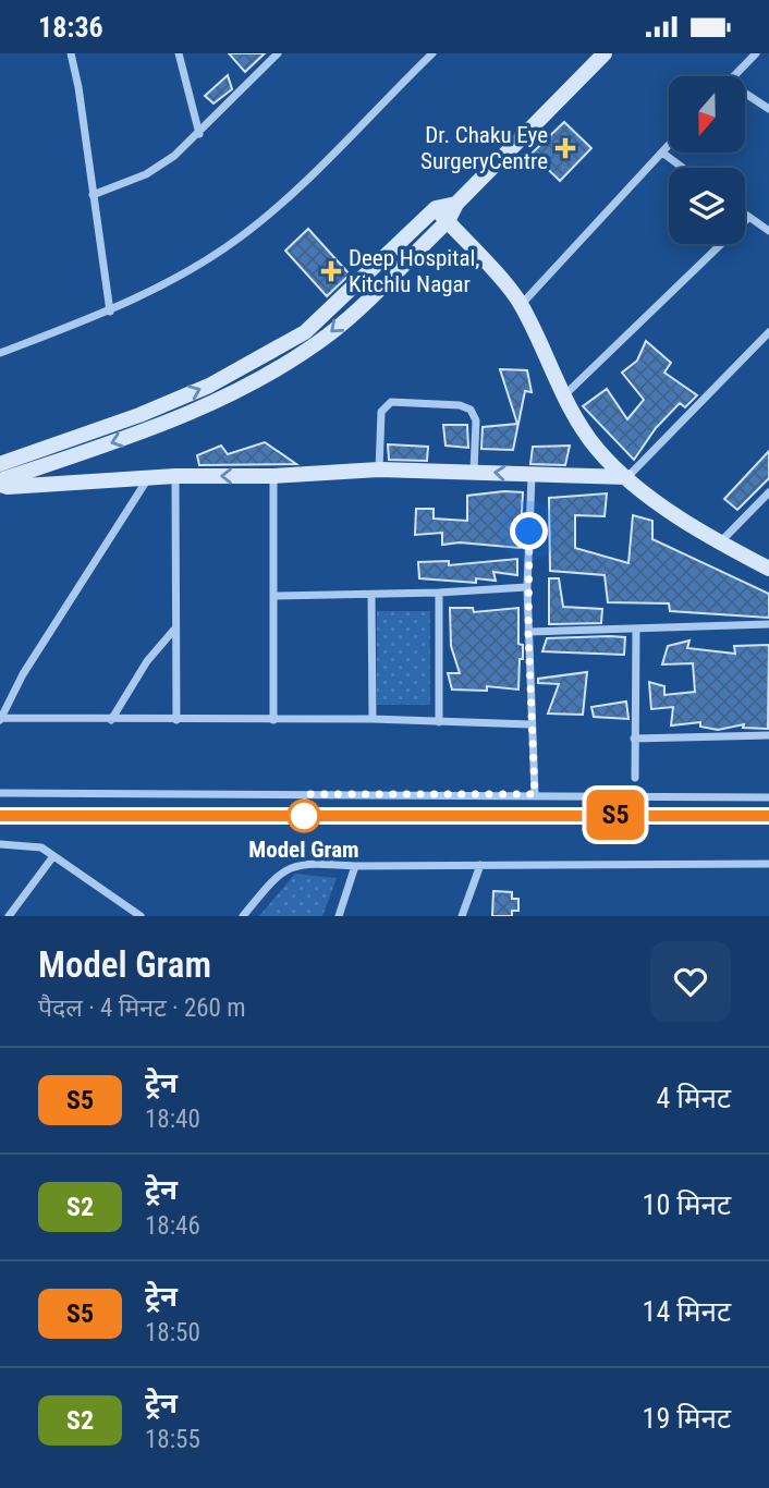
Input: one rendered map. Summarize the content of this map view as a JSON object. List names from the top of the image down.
{
  "places": {
    "health": ["Dr. Chaku Eye SurgeryCentre", "Deep Hospital, Kitchlu Nagar"],
    "other": ["Model Gram"]
  },
  "north": "bottom",
  "page": {
    "status": "18:36",
    "on_map": "S5",
    "heading": ["Model Gram", "पैदल · 4 मिनट · 260 m"],
    "list": [
      {
        "mark": "S5",
        "name": "ट्रेन",
        "note": "18:40",
        "value": "4 मिनट"
      },
      {
        "mark": "S2",
        "name": "ट्रेन",
        "note": "18:46",
        "value": "10 मिनट"
      },
      {
        "mark": "S5",
        "name": "ट्रेन",
        "note": "18:50",
        "value": "14 मिनट"
      },
      {
        "mark": "S2",
        "name": "ट्रेन",
        "note": "18:55",
        "value": "19 मिनट"
      }
    ]
  }
}
